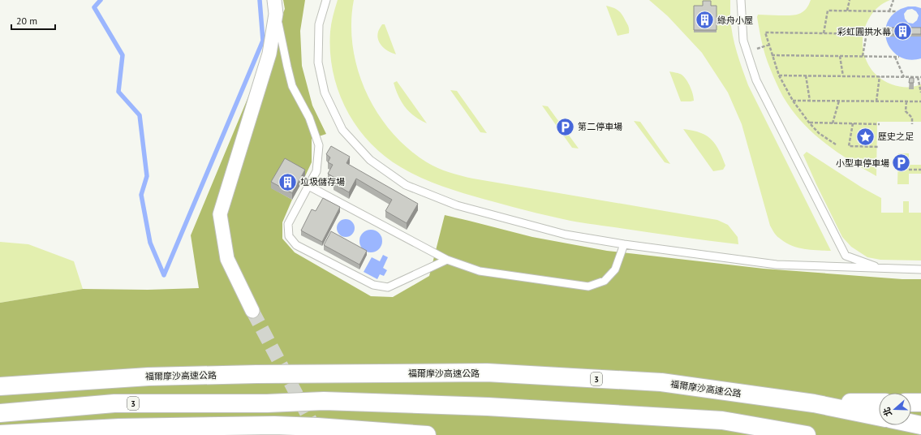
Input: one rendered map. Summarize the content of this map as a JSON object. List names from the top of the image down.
{
  "streets": {
    "highway": ["福爾摩沙高速公路", "3"]
  },
  "places": {
    "building": ["綠舟小屋", "彩虹圓拱水幕", "垃圾儲存場"],
    "parking": ["第二停車場", "小型車停車場"],
    "place": ["歷史之足"]
  },
  "scale_bar": "20 m",
  "north": "left"
}
